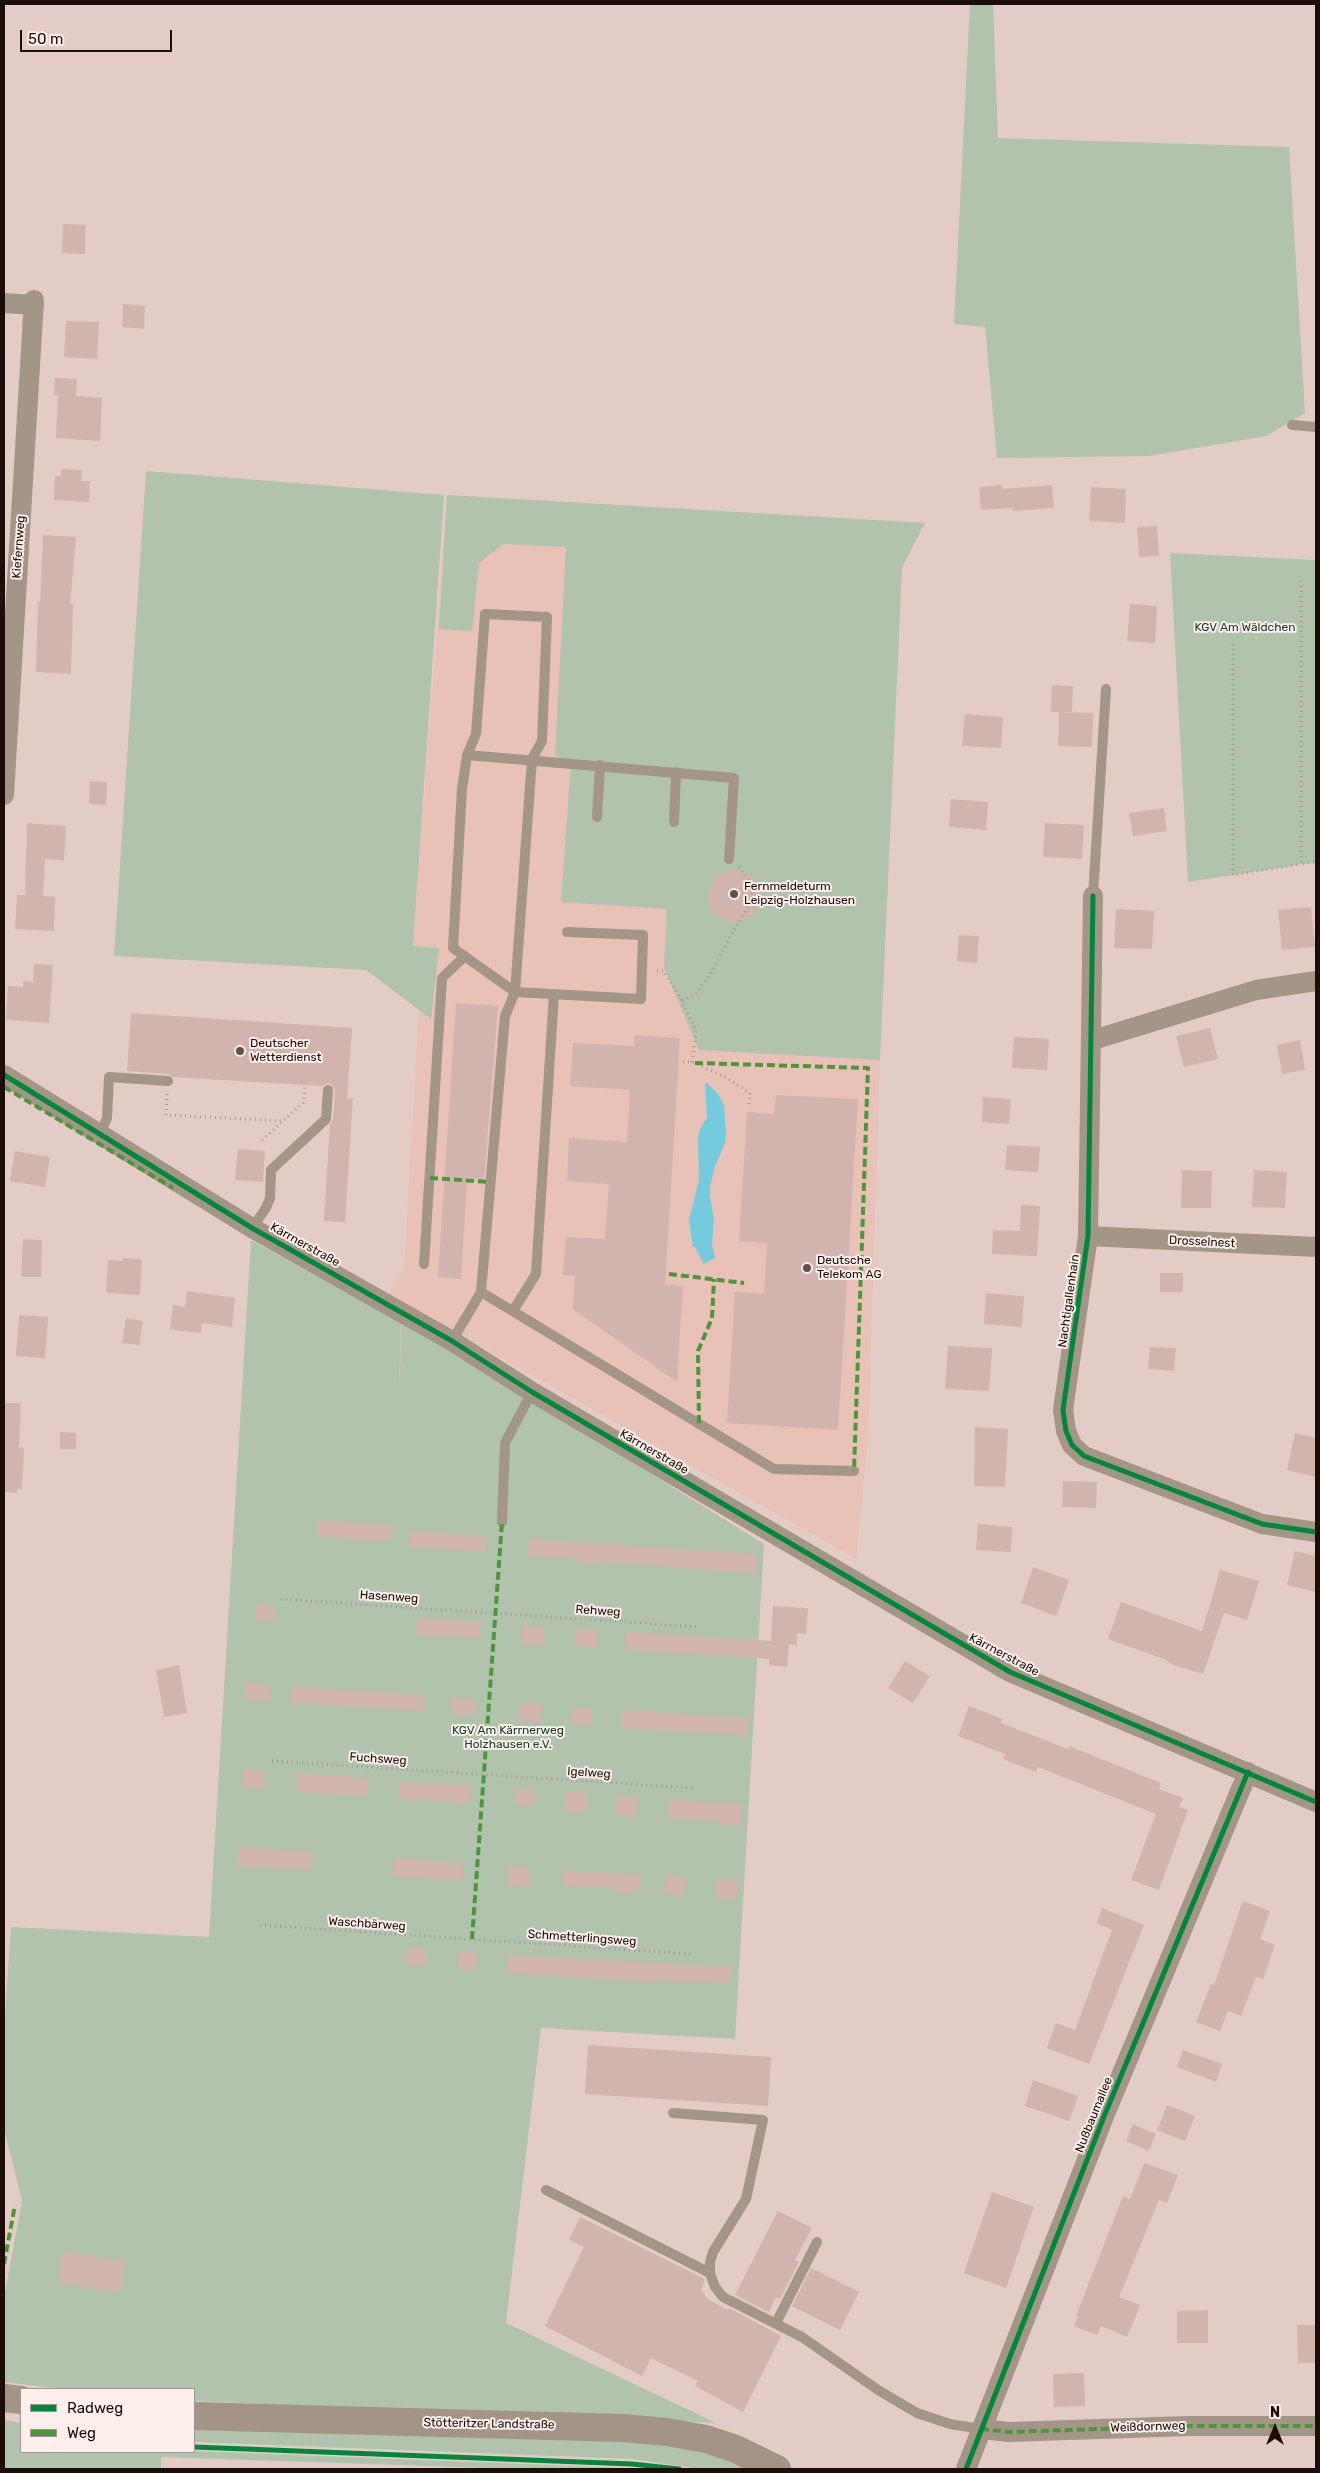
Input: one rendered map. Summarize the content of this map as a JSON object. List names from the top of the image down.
{
  "streets": {
    "main road": ["Stötteritzer Landstraße"],
    "street": [
      "Kiefernweg",
      "Drosselnest",
      "Kärrnerstraße",
      "Nachtigallenhain",
      "Nußbaumallee",
      "Weißdornweg"
    ],
    "path": [
      "Hasenweg",
      "Rehweg",
      "Fuchsweg",
      "Igelweg",
      "Waschbärweg",
      "Schmetterlingsweg"
    ]
  },
  "crossings": [
    ["Drosselnest", "Nachtigallenhain"],
    ["Kärrnerstraße", "Nußbaumallee"],
    ["Hasenweg", "Rehweg"],
    ["Fuchsweg", "Igelweg"],
    ["Waschbärweg", "Schmetterlingsweg"],
    ["Nußbaumallee", "Weißdornweg"]
  ],
  "parks": ["KGV Am Wäldchen", "KGV Am Kärrnerweg Holzhausen e.V."],
  "places": ["Fernmeldeturm Leipzig-Holzhausen", "Deutscher Wetterdienst", "Deutsche Telekom AG"],
  "legend": ["Radweg", "Weg"],
  "scale_bar": "50 m",
  "north": "top"
}
